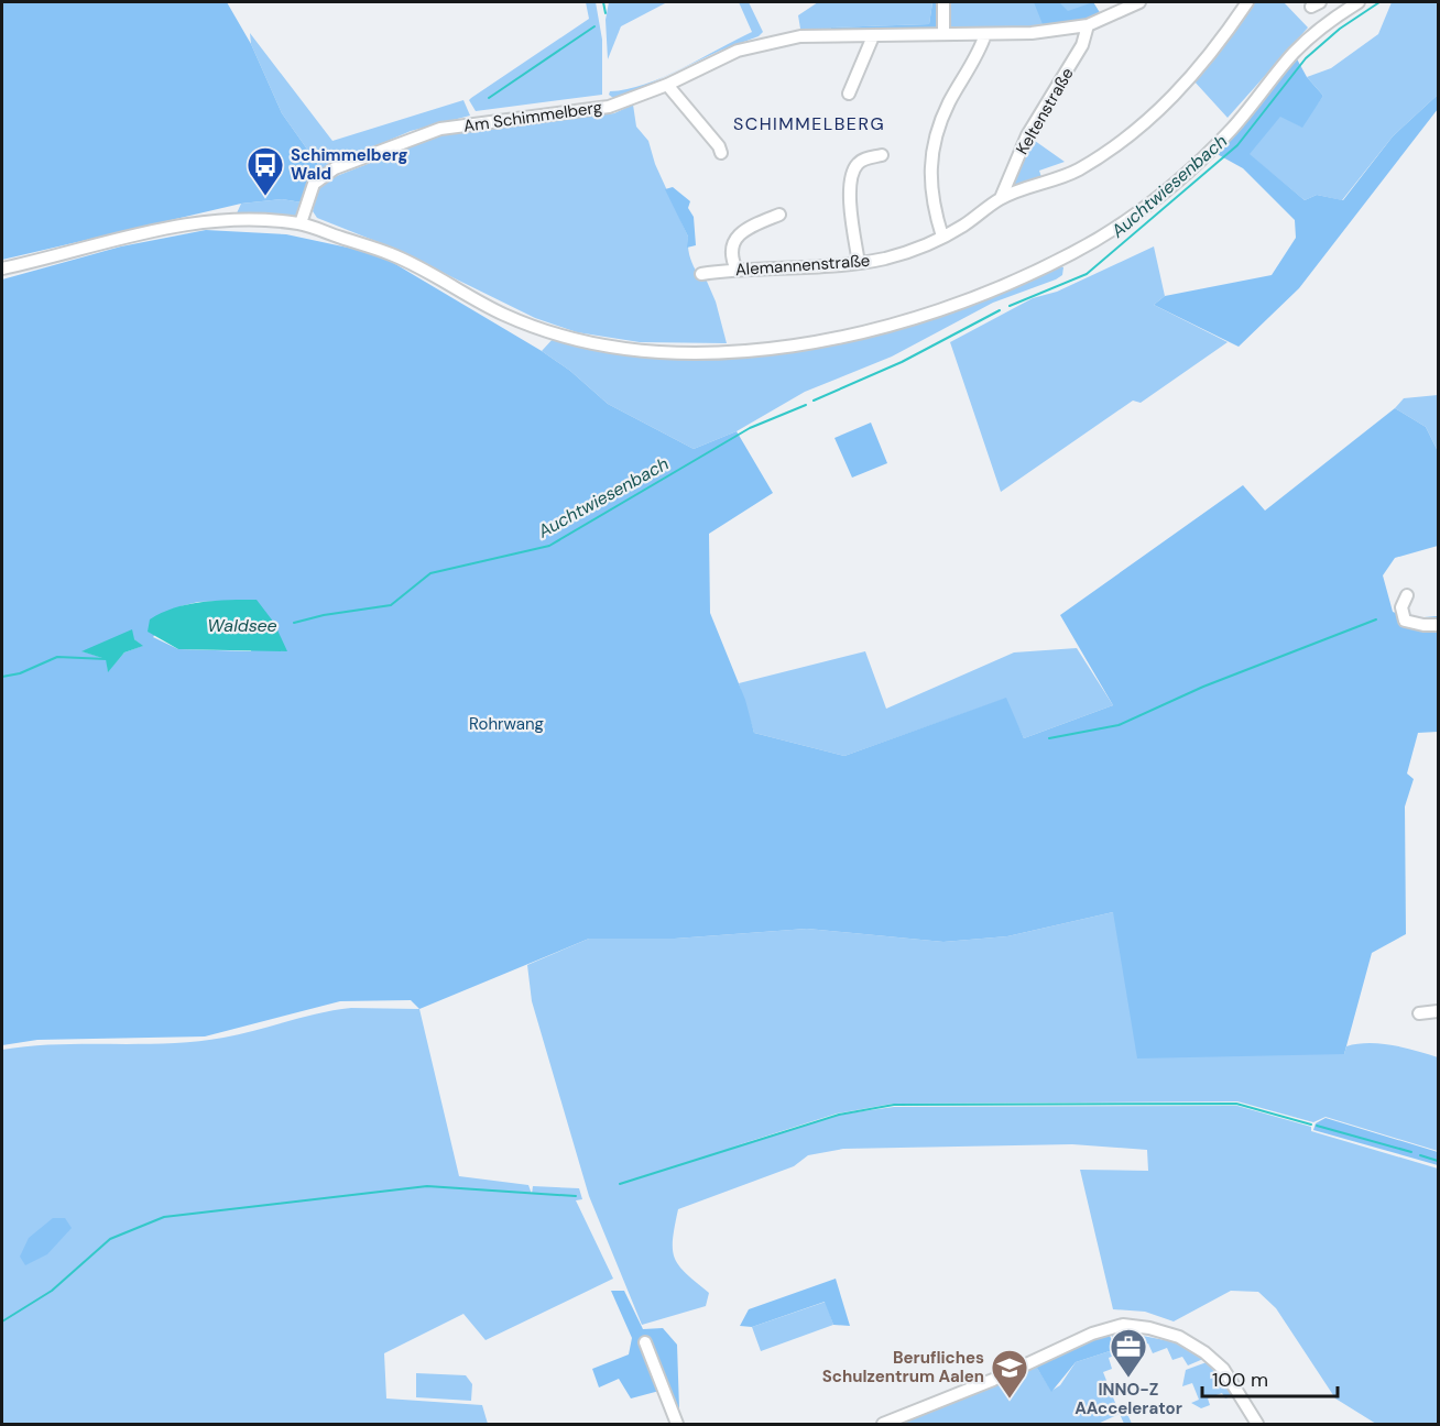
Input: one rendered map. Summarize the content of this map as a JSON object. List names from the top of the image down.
{
  "streets": {
    "street": ["Keltenstraße", "Am Schimmelberg", "Alemannenstraße"]
  },
  "crossings": [
    ["Keltenstraße", "Am Schimmelberg"],
    ["Keltenstraße", "Alemannenstraße"]
  ],
  "districts": ["SCHIMMELBERG"],
  "water": ["Auchtwiesenbach", "Waldsee"],
  "parks": ["Rohrwang"],
  "places": {
    "bus stop": ["Schimmelberg Wald"],
    "office": ["INNO-Z AAccelerator"],
    "school or university": ["Berufliches Schulzentrum Aalen"]
  },
  "scale_bar": "100 m"
}
